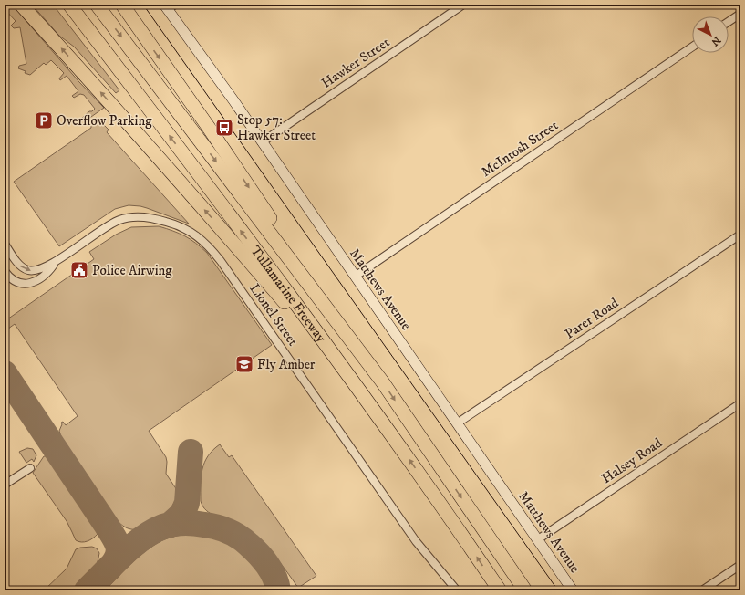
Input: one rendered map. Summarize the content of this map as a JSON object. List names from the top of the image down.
{
  "streets": {
    "highway": ["Tullamarine Freeway"],
    "main road": ["Matthews Avenue"],
    "street": [
      "Hawker Street",
      "McIntosh Street",
      "Lionel Street",
      "Parer Road",
      "Halsey Road"
    ]
  },
  "crossings": [
    ["Hawker Street", "Matthews Avenue"],
    ["McIntosh Street", "Matthews Avenue"],
    ["Matthews Avenue", "Parer Road"],
    ["Matthews Avenue", "Halsey Road"]
  ],
  "places": {
    "parking": ["Overflow Parking"],
    "bus stop": ["Stop 57: Hawker Street"],
    "public building": ["Police Airwing"],
    "school or university": ["Fly Amber"]
  },
  "north": "bottom right"
}
